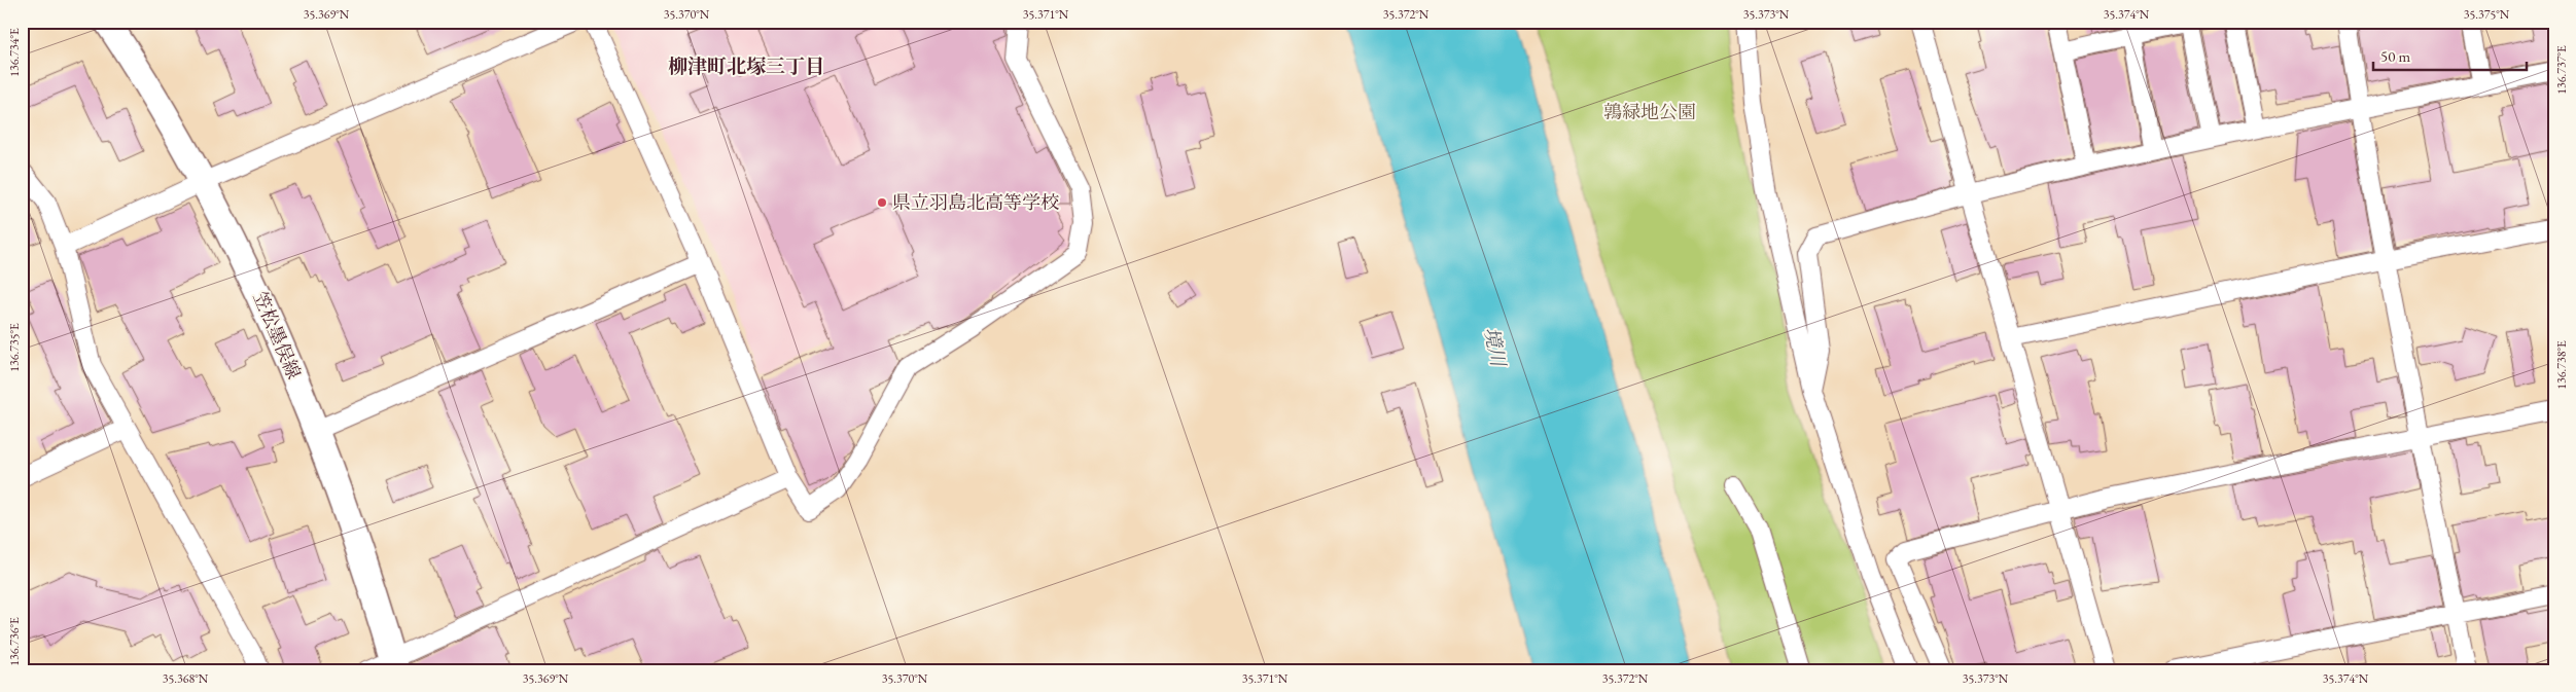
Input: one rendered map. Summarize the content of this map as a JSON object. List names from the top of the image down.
{
  "streets": {
    "main road": ["笠松墨俣線"]
  },
  "districts": ["柳津町北塚三丁目"],
  "water": ["境川"],
  "parks": ["鶉緑地公園"],
  "places": ["県立羽島北高等学校"],
  "scale_bar": "50 m",
  "coordinates": [
    "35.369°N",
    "35.370°N",
    "35.371°N",
    "35.372°N",
    "35.373°N",
    "35.374°N",
    "35.375°N",
    "136.734°E",
    "136.737°E",
    "136.735°E",
    "136.738°E",
    "136.736°E",
    "35.368°N"
  ]
}
